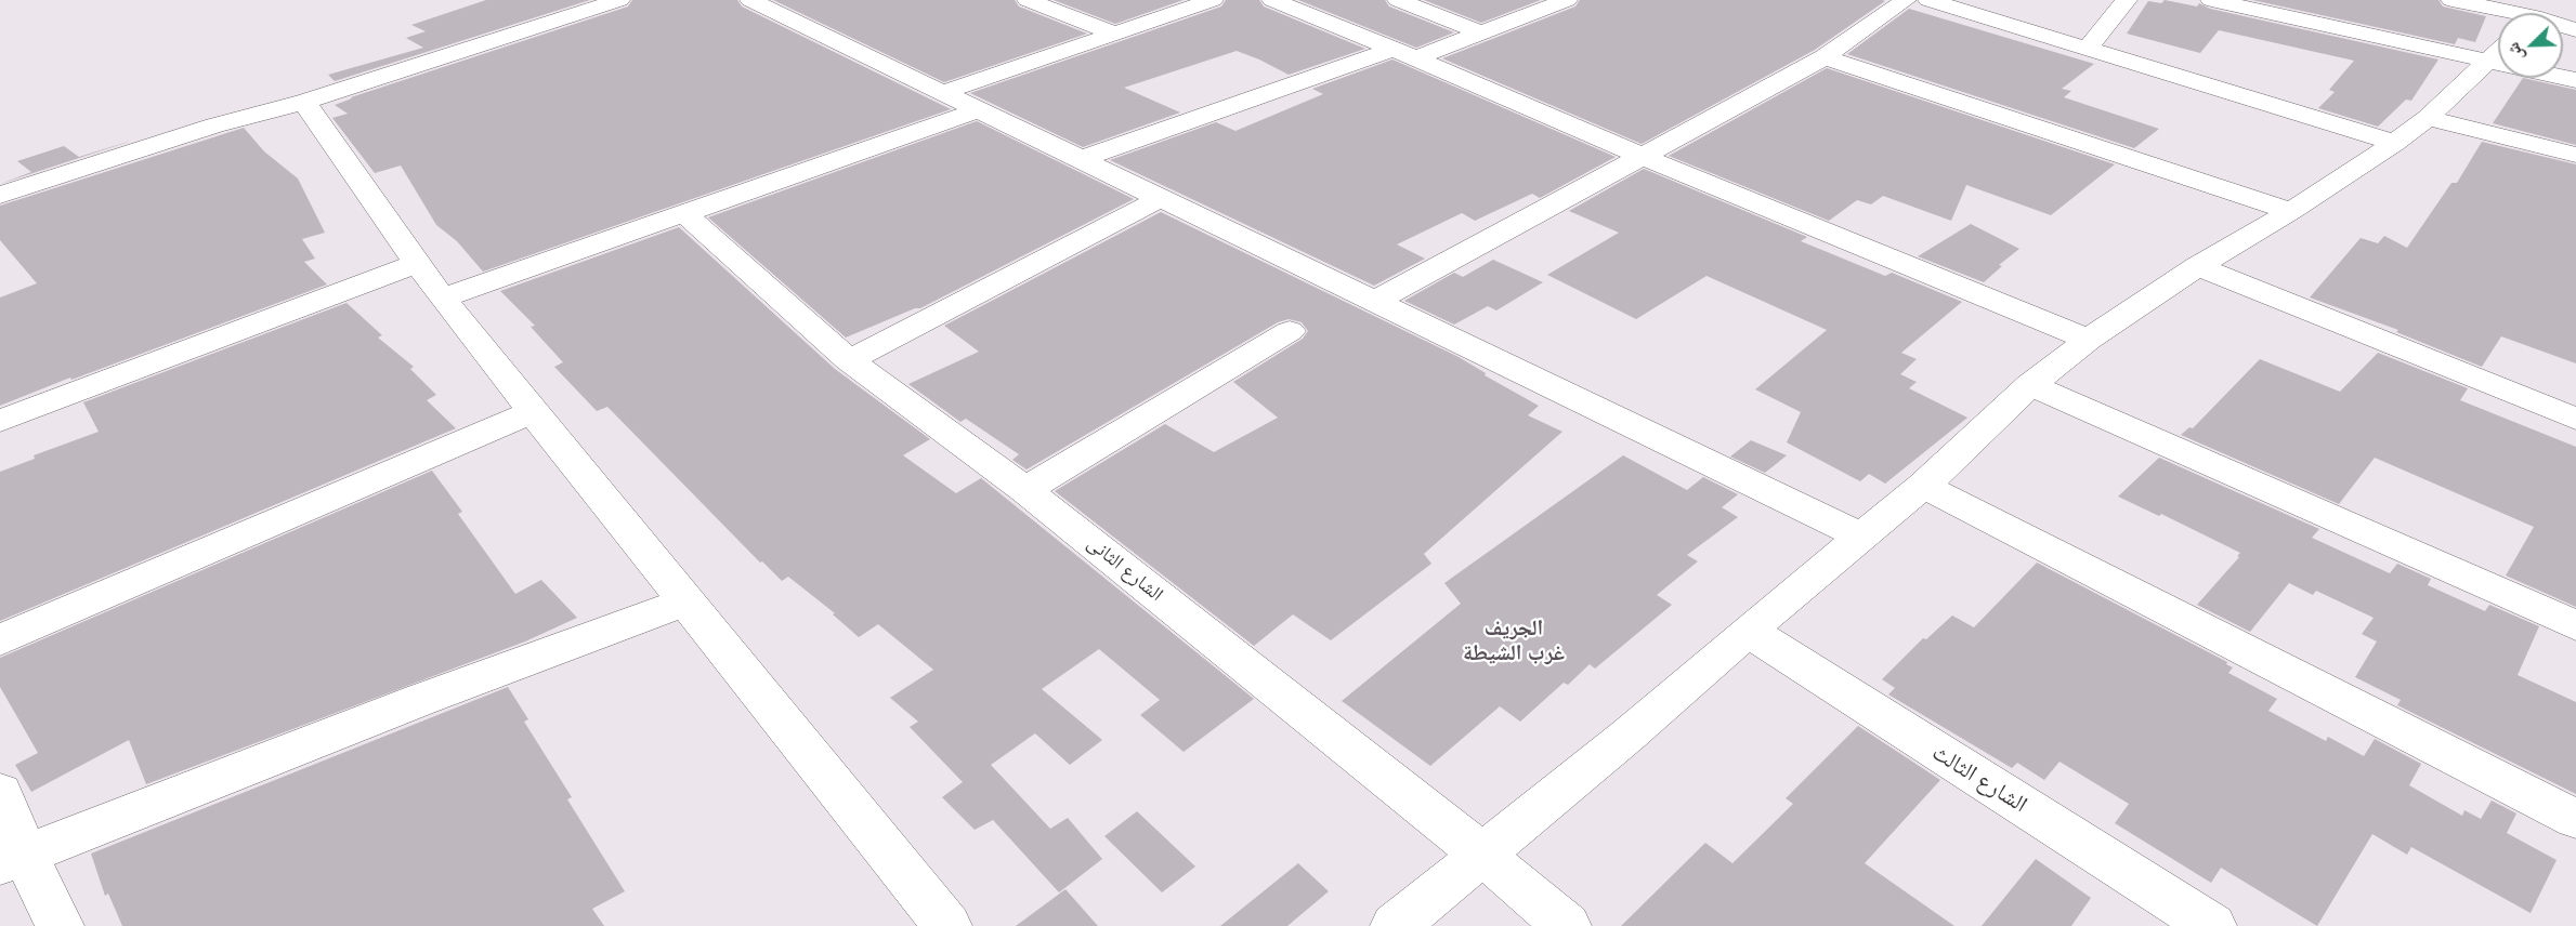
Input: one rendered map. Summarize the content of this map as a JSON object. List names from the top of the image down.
{
  "streets": {
    "street": ["الشارع الثانى", "الشارع الثالث"]
  },
  "districts": ["الجريف غرب الشيطة"],
  "north": "bottom left"
}
